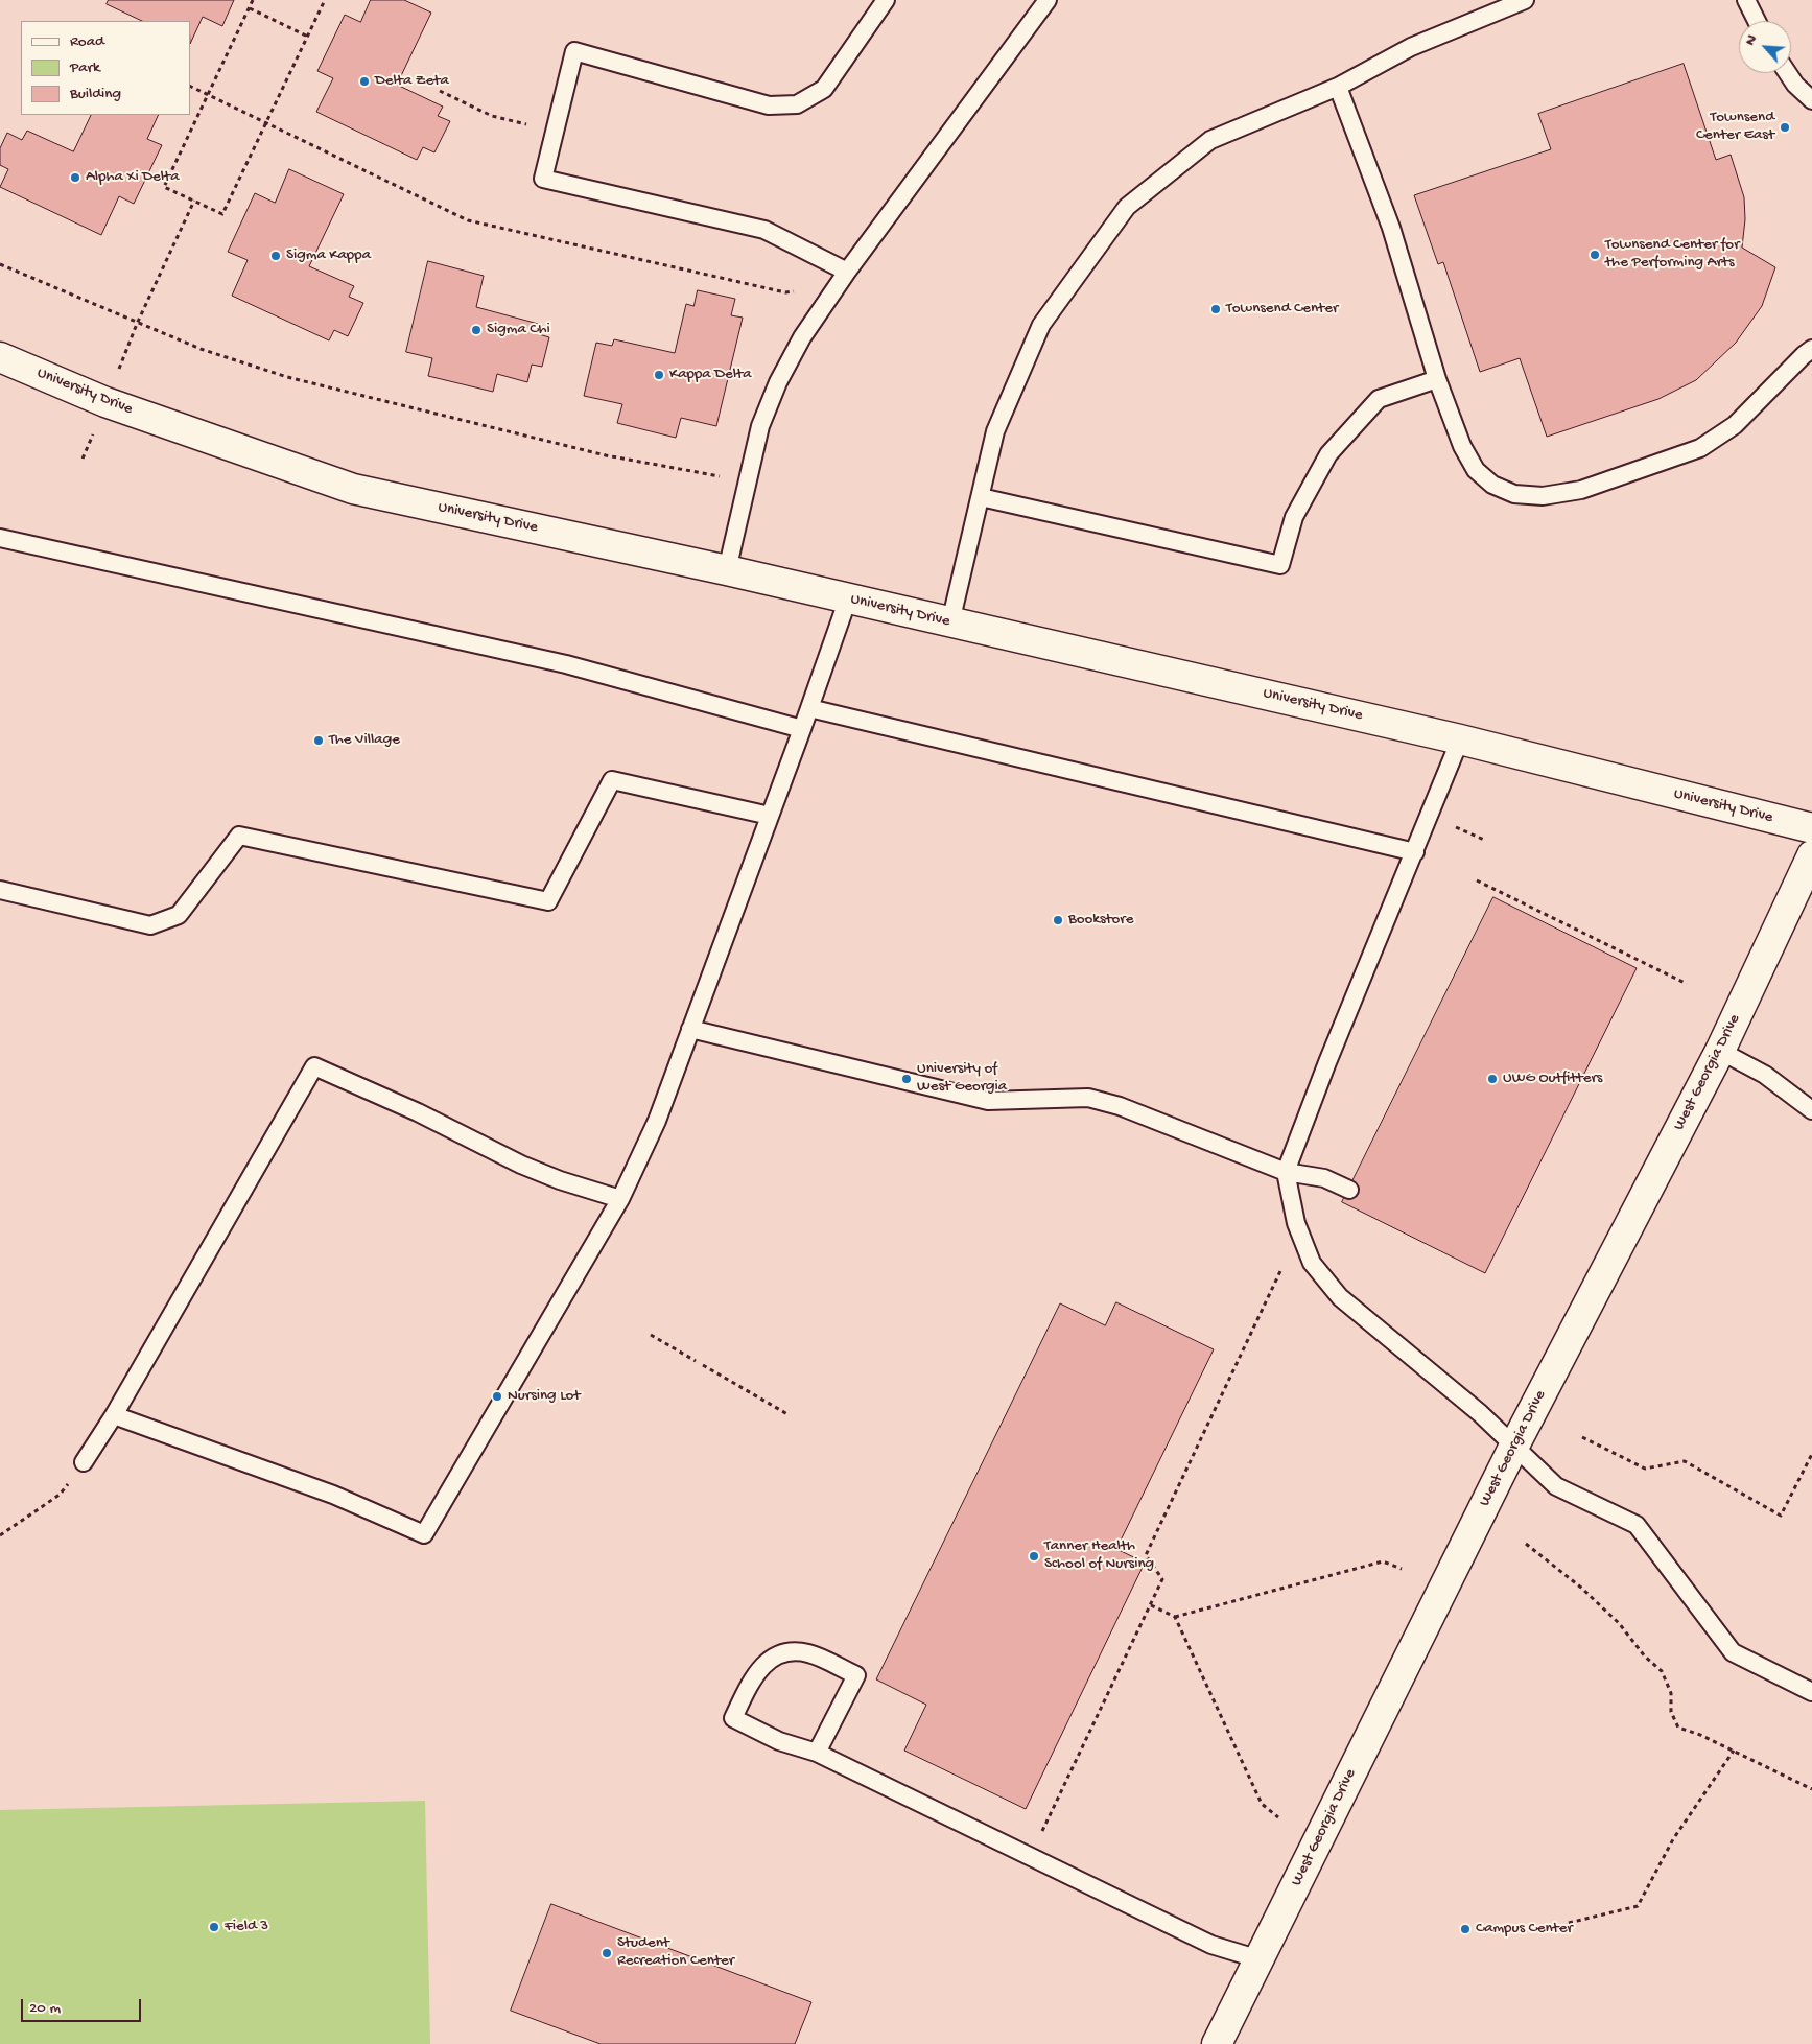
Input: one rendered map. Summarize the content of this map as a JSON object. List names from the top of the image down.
{
  "streets": {
    "street": ["University Drive", "West Georgia Drive"]
  },
  "places": [
    "Delta Zeta",
    "Townsend Center East",
    "Alpha Xi Delta",
    "Townsend Center for the Performing Arts",
    "Sigma Kappa",
    "Townsend Center",
    "Sigma Chi",
    "Kappa Delta",
    "The Village",
    "Bookstore",
    "University of West Georgia",
    "UWG Outfitters",
    "Nursing Lot",
    "Tanner Health School of Nursing",
    "Field 3",
    "Campus Center",
    "Student Recreation Center"
  ],
  "legend": ["Road", "Park", "Building"],
  "scale_bar": "20 m",
  "north": "top left"
}
